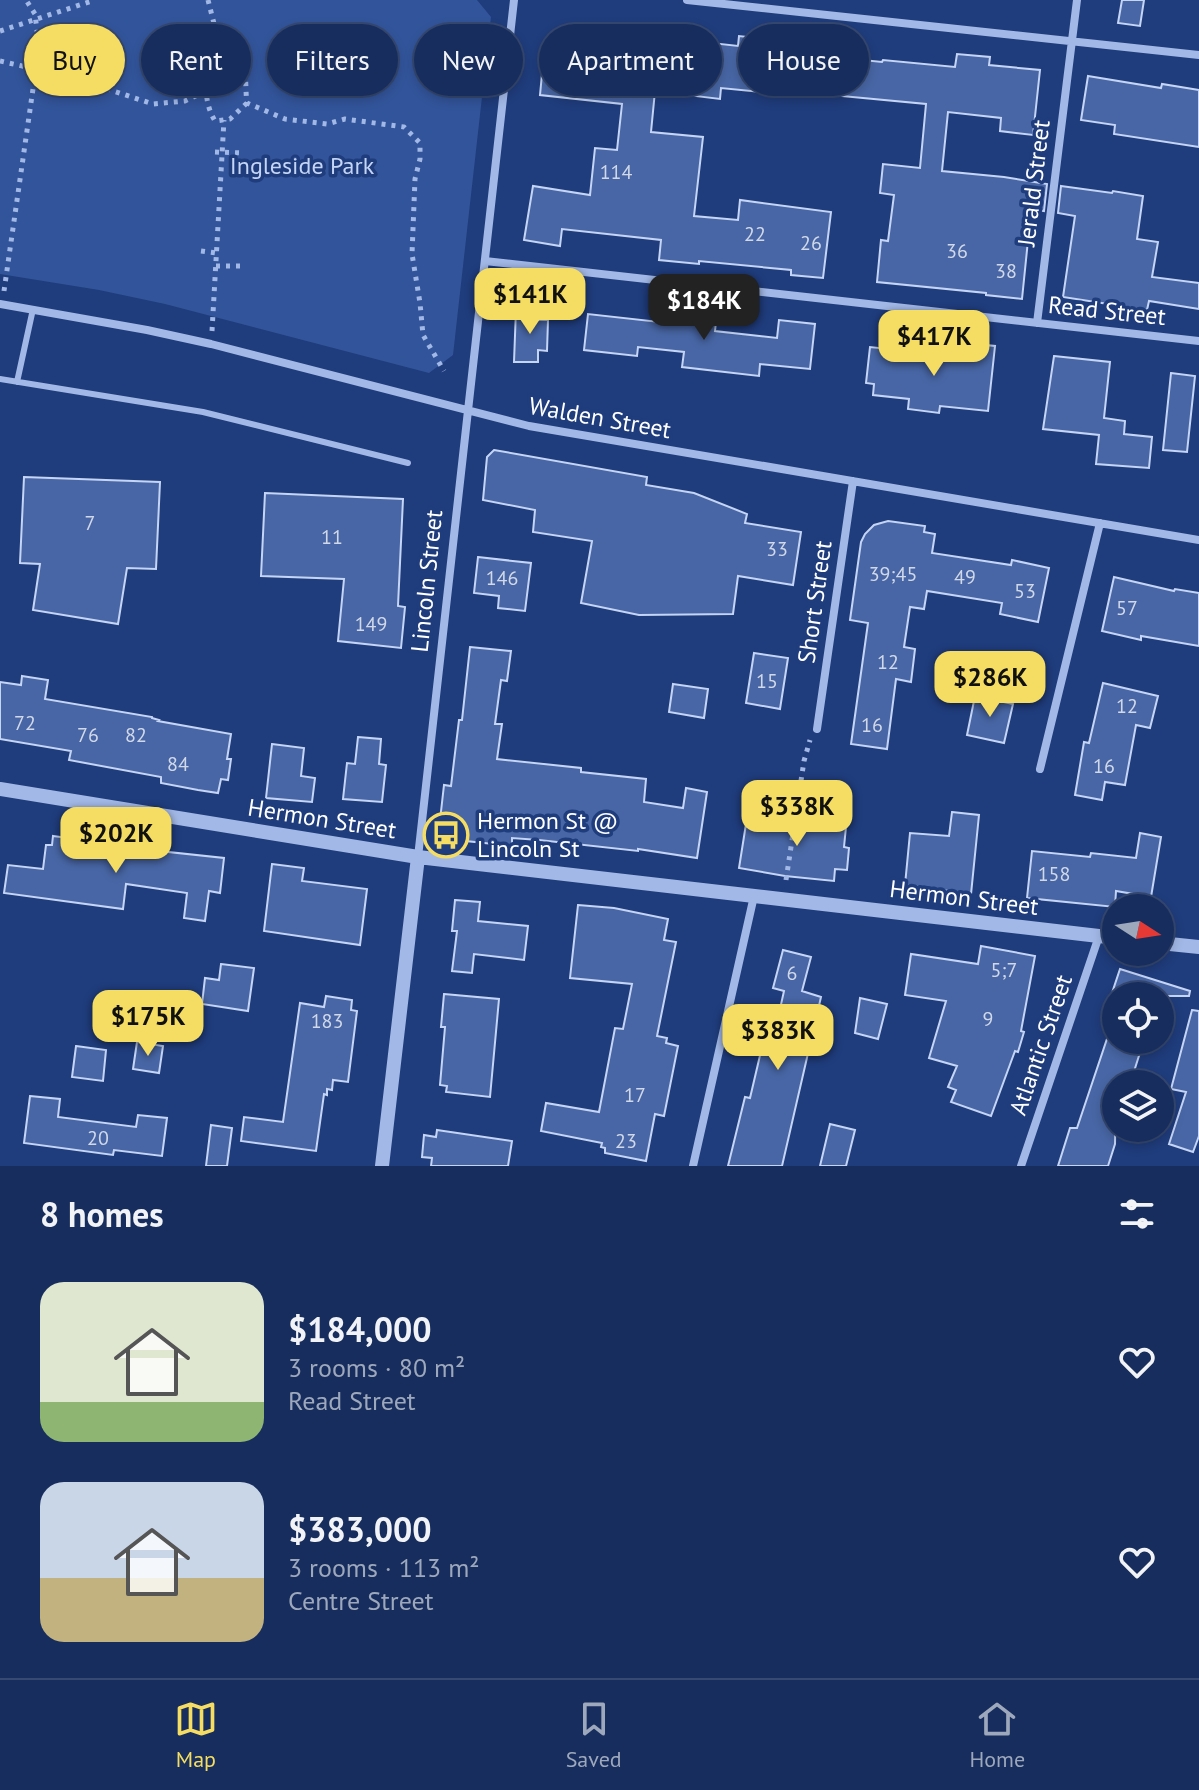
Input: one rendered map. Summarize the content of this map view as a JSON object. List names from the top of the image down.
{
  "streets": {
    "street": [
      "Jerald Street",
      "Read Street",
      "Walden Street",
      "Lincoln Street",
      "Short Street",
      "Hermon Street",
      "Atlantic Street"
    ]
  },
  "crossings": [
    ["Jerald Street", "Read Street"],
    ["Read Street", "Lincoln Street"],
    ["Walden Street", "Lincoln Street"],
    ["Walden Street", "Short Street"],
    ["Lincoln Street", "Hermon Street"],
    ["Hermon Street", "Atlantic Street"]
  ],
  "parks": ["Ingleside Park"],
  "places": {
    "bus stop": ["Hermon St @ Lincoln St"]
  },
  "house_numbers": [
    "114",
    "22",
    "26",
    "36",
    "38",
    "7",
    "11",
    "33",
    "39;45",
    "49",
    "146",
    "53",
    "57",
    "149",
    "12",
    "15",
    "12",
    "72",
    "16",
    "76",
    "82",
    "84",
    "16",
    "158",
    "5;7",
    "6",
    "9",
    "183",
    "17",
    "20",
    "23"
  ],
  "north": "right",
  "page": {
    "chip": [
      "Buy",
      "Rent",
      "Filters",
      "New",
      "Apartment",
      "House"
    ],
    "price": [
      "$141K",
      "$184K",
      "$417K",
      "$286K",
      "$338K",
      "$202K",
      "$175K",
      "$383K"
    ],
    "heading": "8 homes",
    "list": [
      {
        "name": "$184,000",
        "note": "3 rooms · 80 m² · Read Street"
      },
      {
        "name": "$383,000",
        "note": "3 rooms · 113 m² · Centre Street"
      }
    ],
    "tabs": ["Map", "Saved", "Home"]
  }
}
